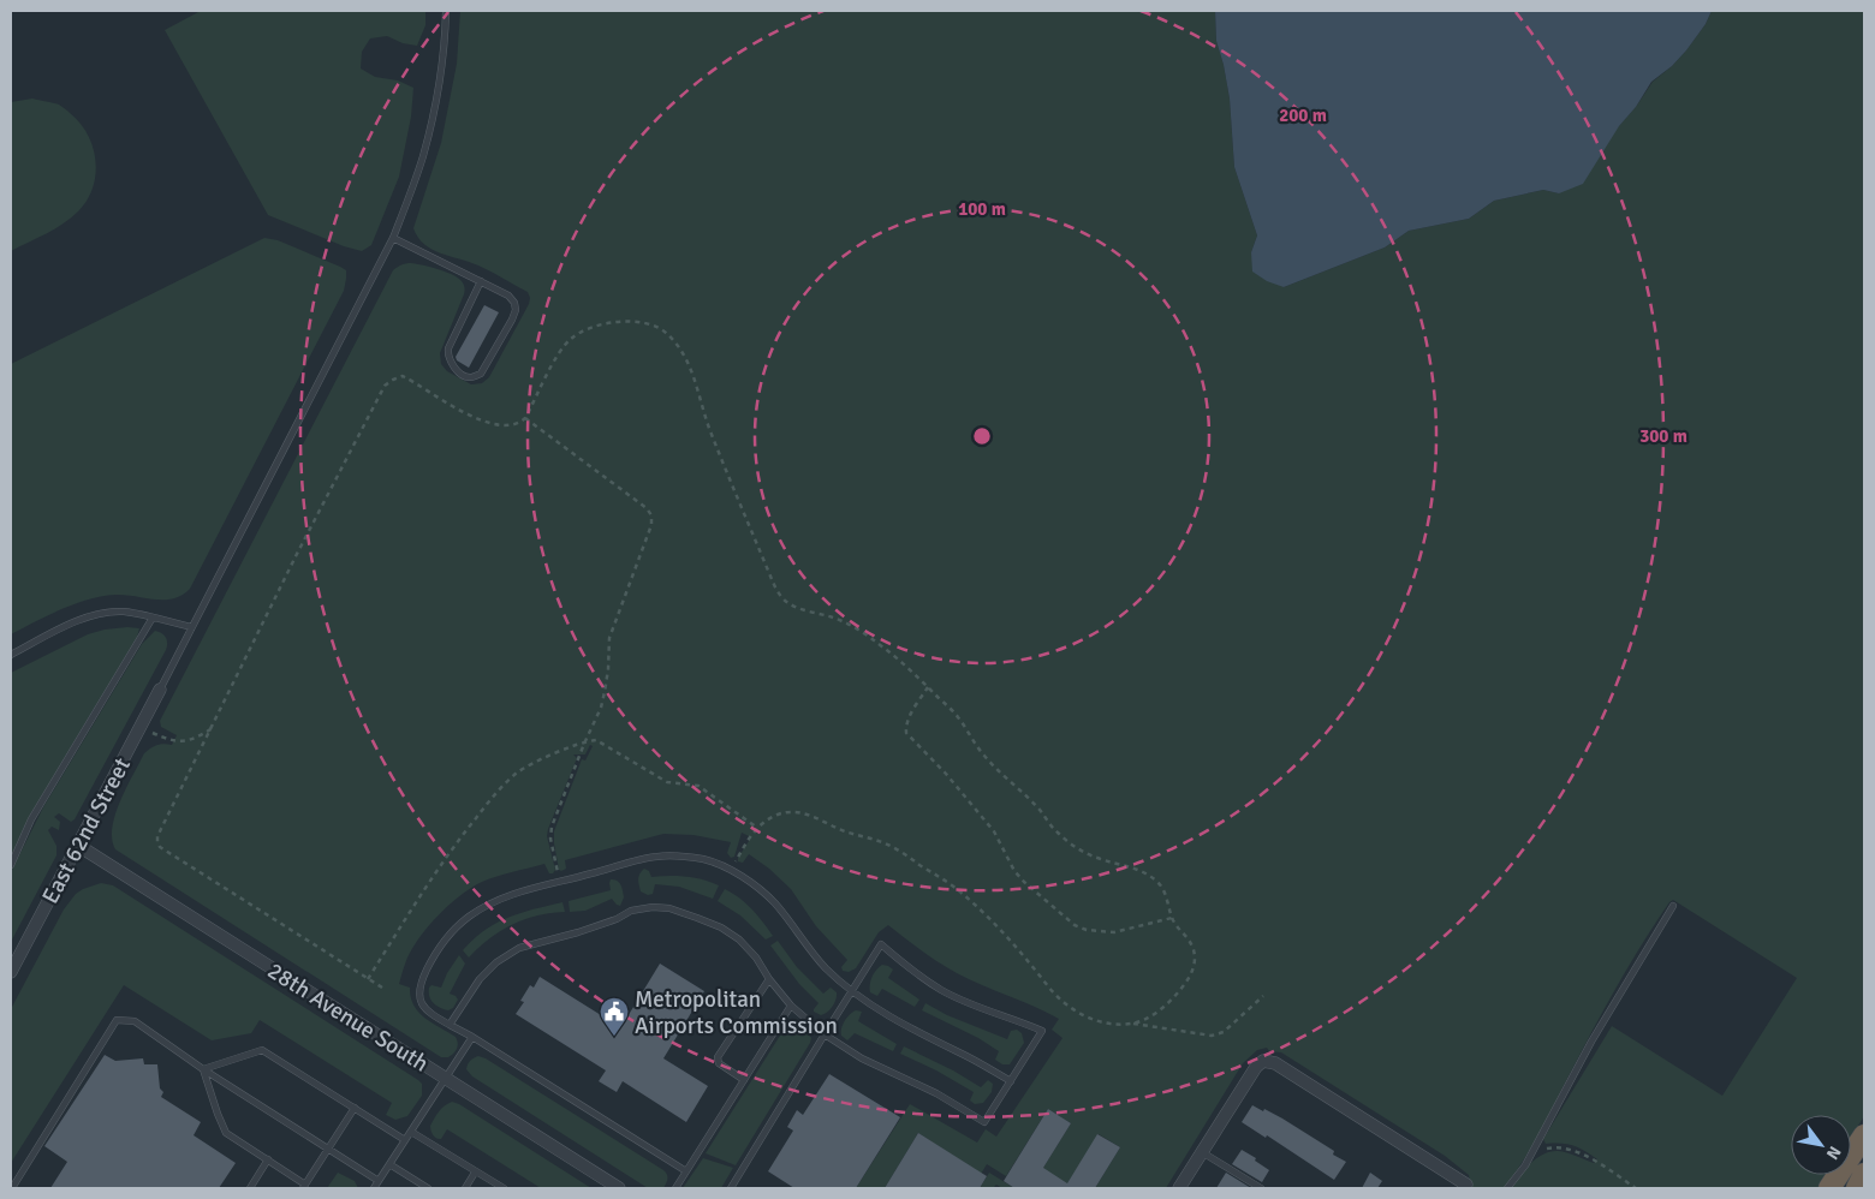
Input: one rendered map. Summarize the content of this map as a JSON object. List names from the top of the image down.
{
  "streets": {
    "street": ["East 62nd Street", "28th Avenue South"]
  },
  "crossings": [
    ["East 62nd Street", "28th Avenue South"]
  ],
  "places": {
    "public building": ["Metropolitan Airports Commission"]
  },
  "north": "bottom right",
  "rings": ["200 m", "100 m", "300 m"]
}
